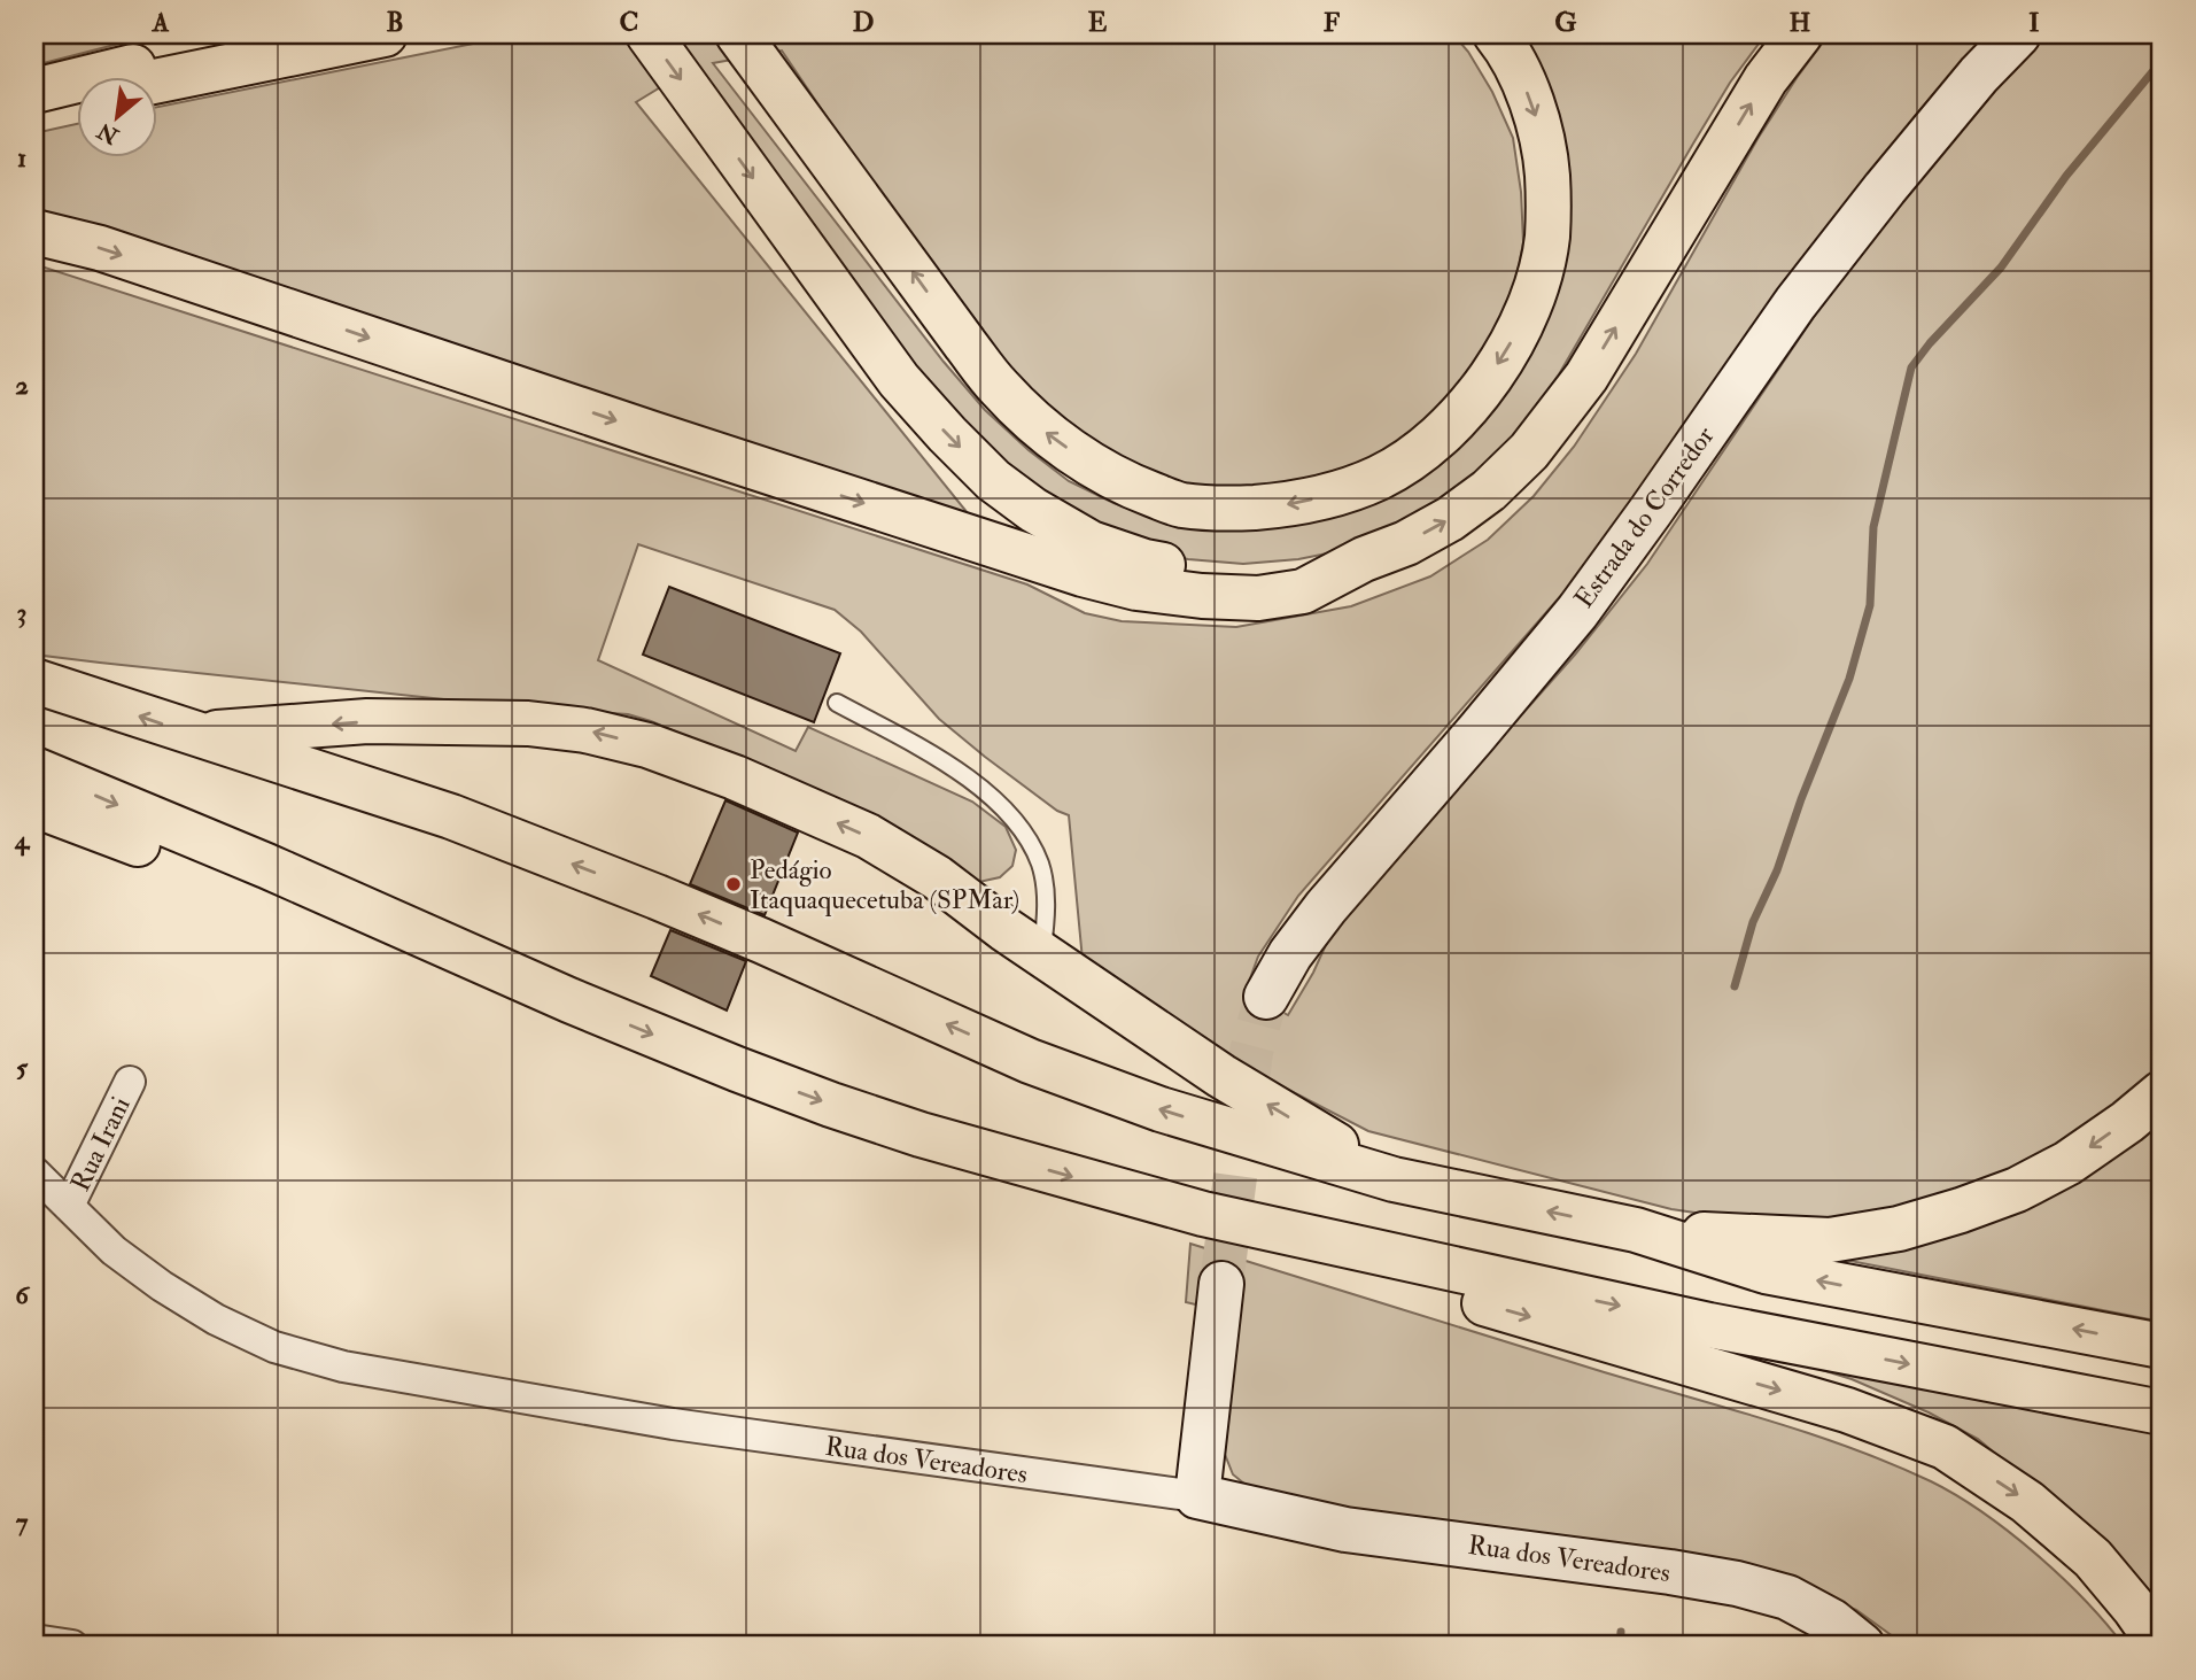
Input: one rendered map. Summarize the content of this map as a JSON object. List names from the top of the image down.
{
  "streets": {
    "street": ["Estrada do Corredor", "Rua Irani", "Rua dos Vereadores"]
  },
  "crossings": [
    ["Rua Irani", "Rua dos Vereadores"]
  ],
  "places": ["Pedágio Itaquaquecetuba (SPMar)"],
  "north": "bottom left",
  "grid": {
    "columns": [
      "A",
      "B",
      "C",
      "D",
      "E",
      "F",
      "G",
      "H",
      "I"
    ],
    "rows": [
      "1",
      "2",
      "3",
      "4",
      "5",
      "6",
      "7"
    ]
  }
}
